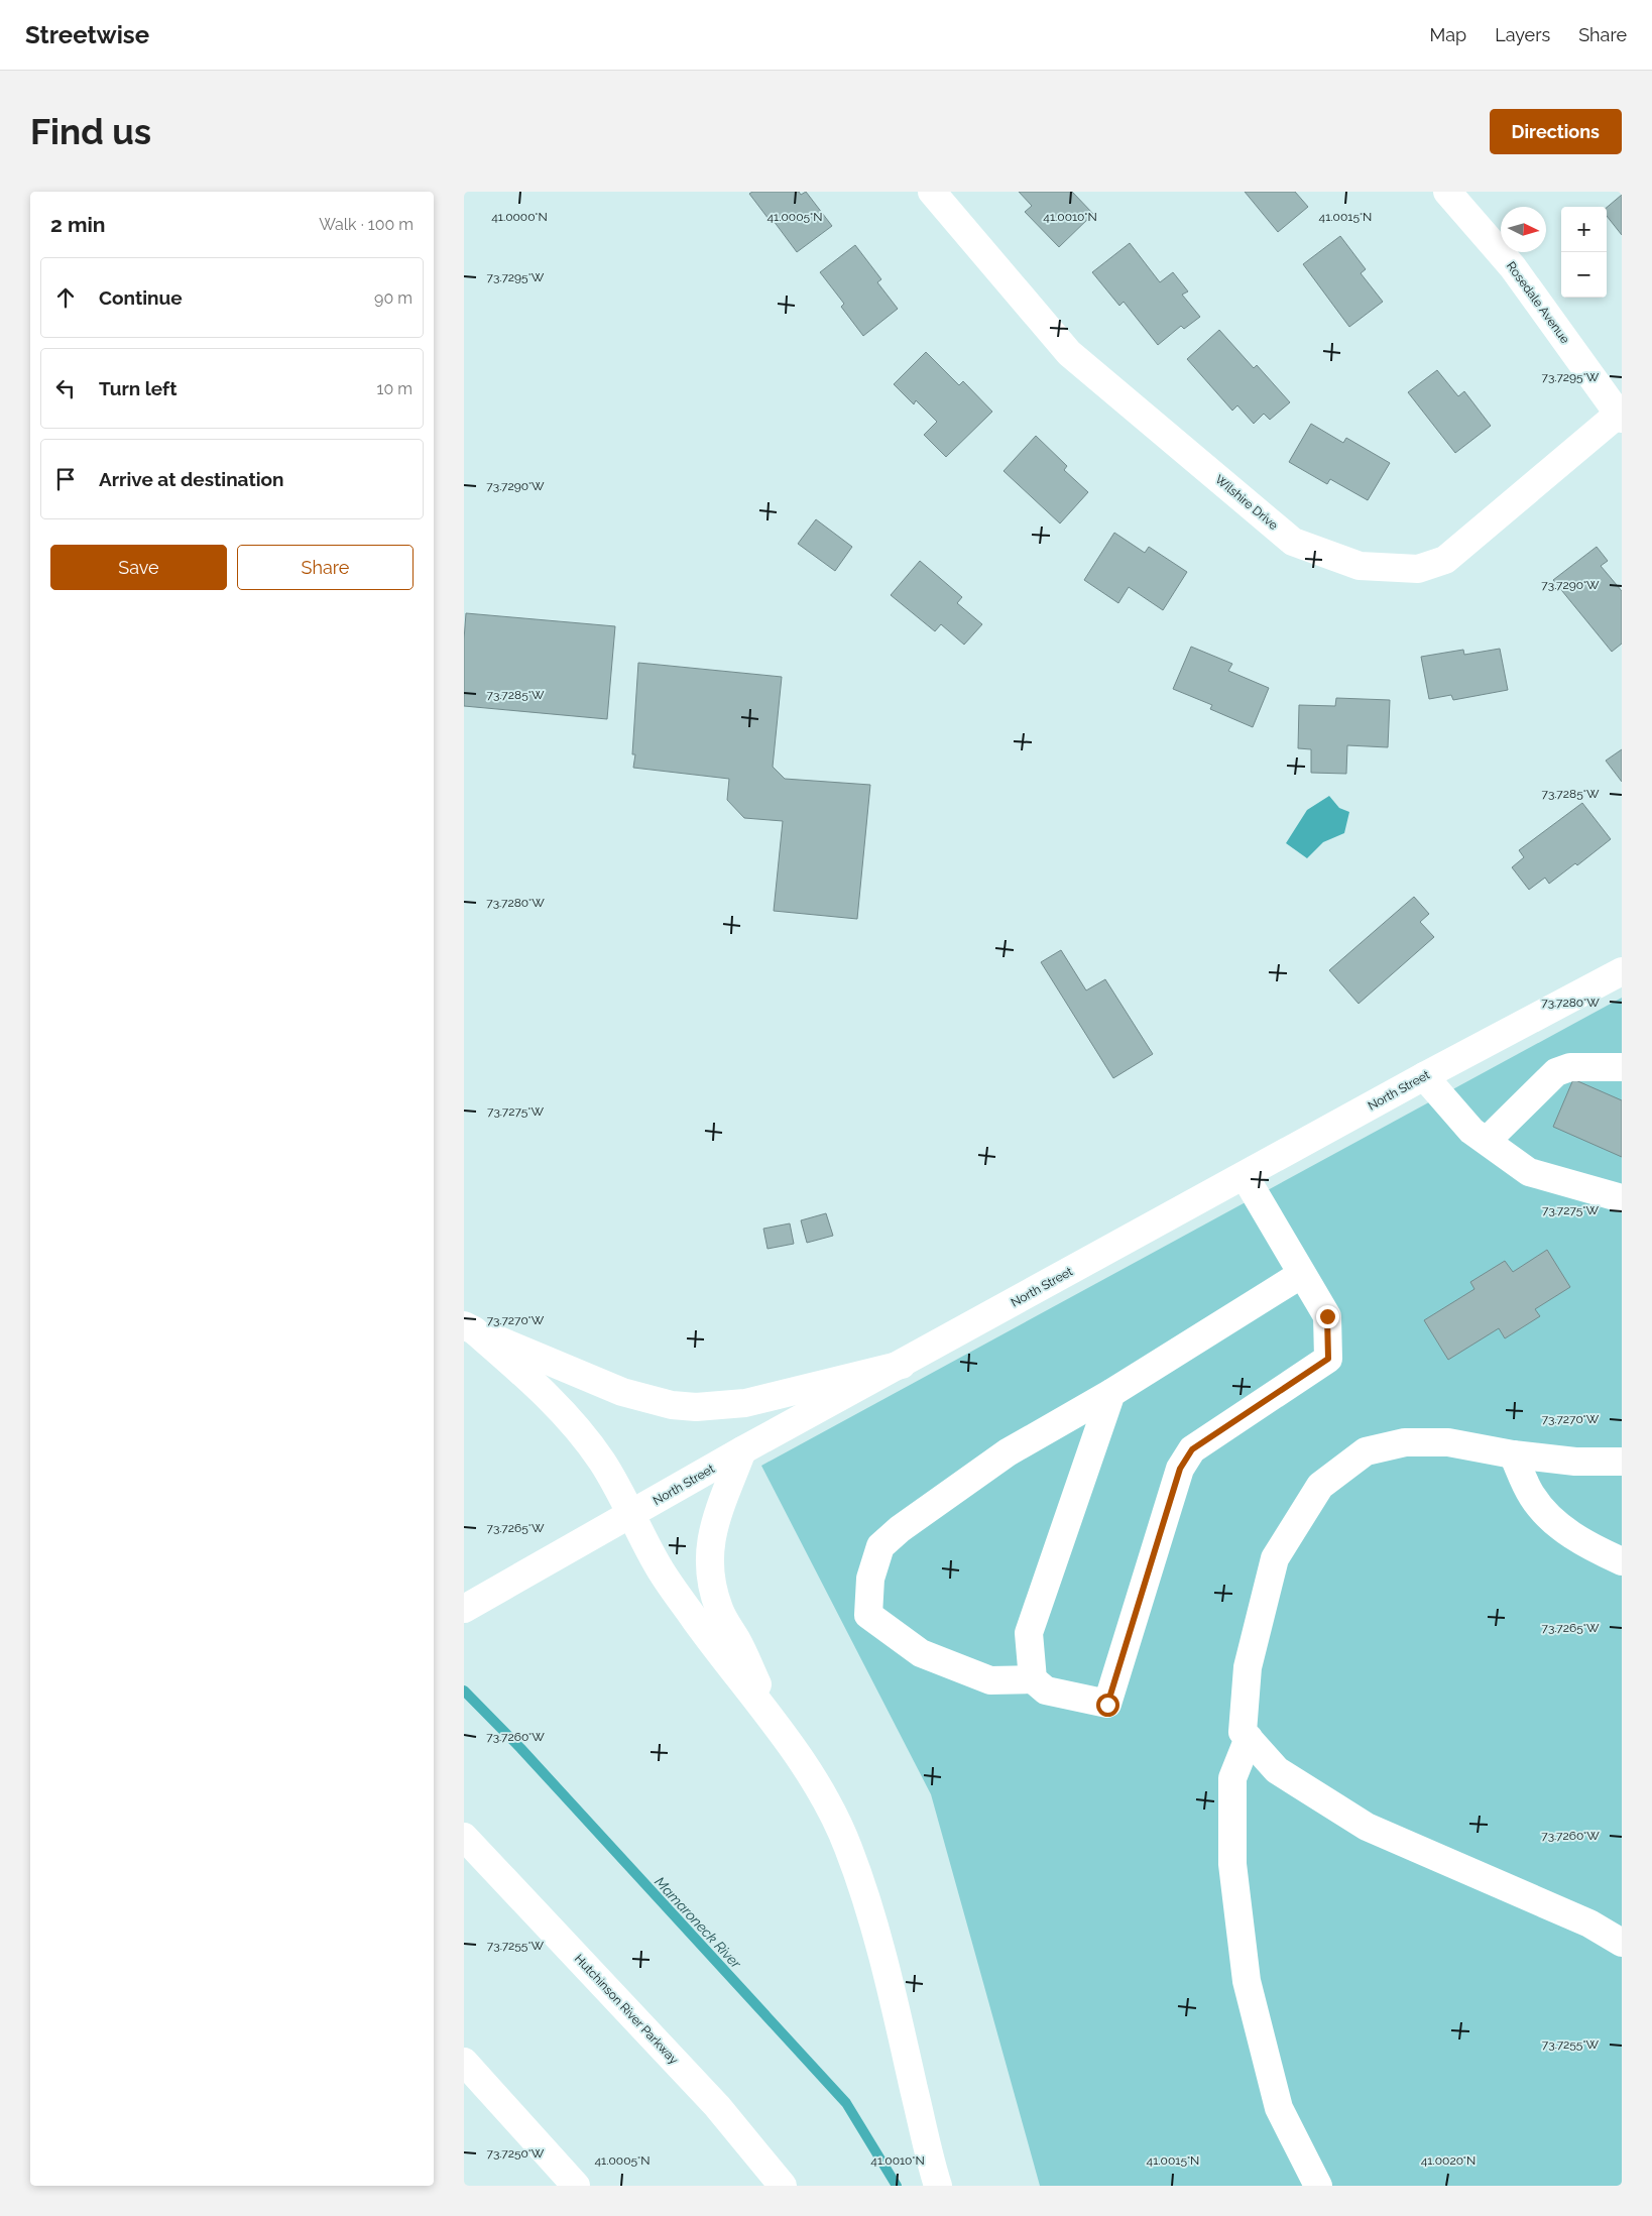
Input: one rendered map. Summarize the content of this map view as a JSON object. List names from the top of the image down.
{
  "streets": {
    "main road": [
      "Rosedale Avenue",
      "Wilshire Drive",
      "North Street",
      "Hutchinson River Parkway"
    ]
  },
  "crossings": [
    ["Rosedale Avenue", "Wilshire Drive"]
  ],
  "water": ["Mamaroneck River"],
  "north": "right",
  "page": {
    "header": "Streetwise",
    "nav": ["Map", "Layers", "Share"],
    "buttons": [
      "Directions",
      ["Save", "Share"]
    ],
    "title": "Find us",
    "heading": ["2 min", "Walk · 100 m"],
    "map_buttons": ["+", "−"],
    "list": [
      ["Continue", "90 m"],
      ["Turn left", "10 m"],
      "Arrive at destination"
    ]
  },
  "coordinates": [
    "41.0000°N",
    "41.0005°N",
    "41.0010°N",
    "41.0015°N",
    "73.7295°W",
    "73.7290°W",
    "73.7285°W",
    "73.7280°W",
    "73.7275°W",
    "73.7270°W",
    "73.7265°W",
    "73.7260°W",
    "73.7255°W",
    "73.7250°W",
    "41.0020°N"
  ]
}
